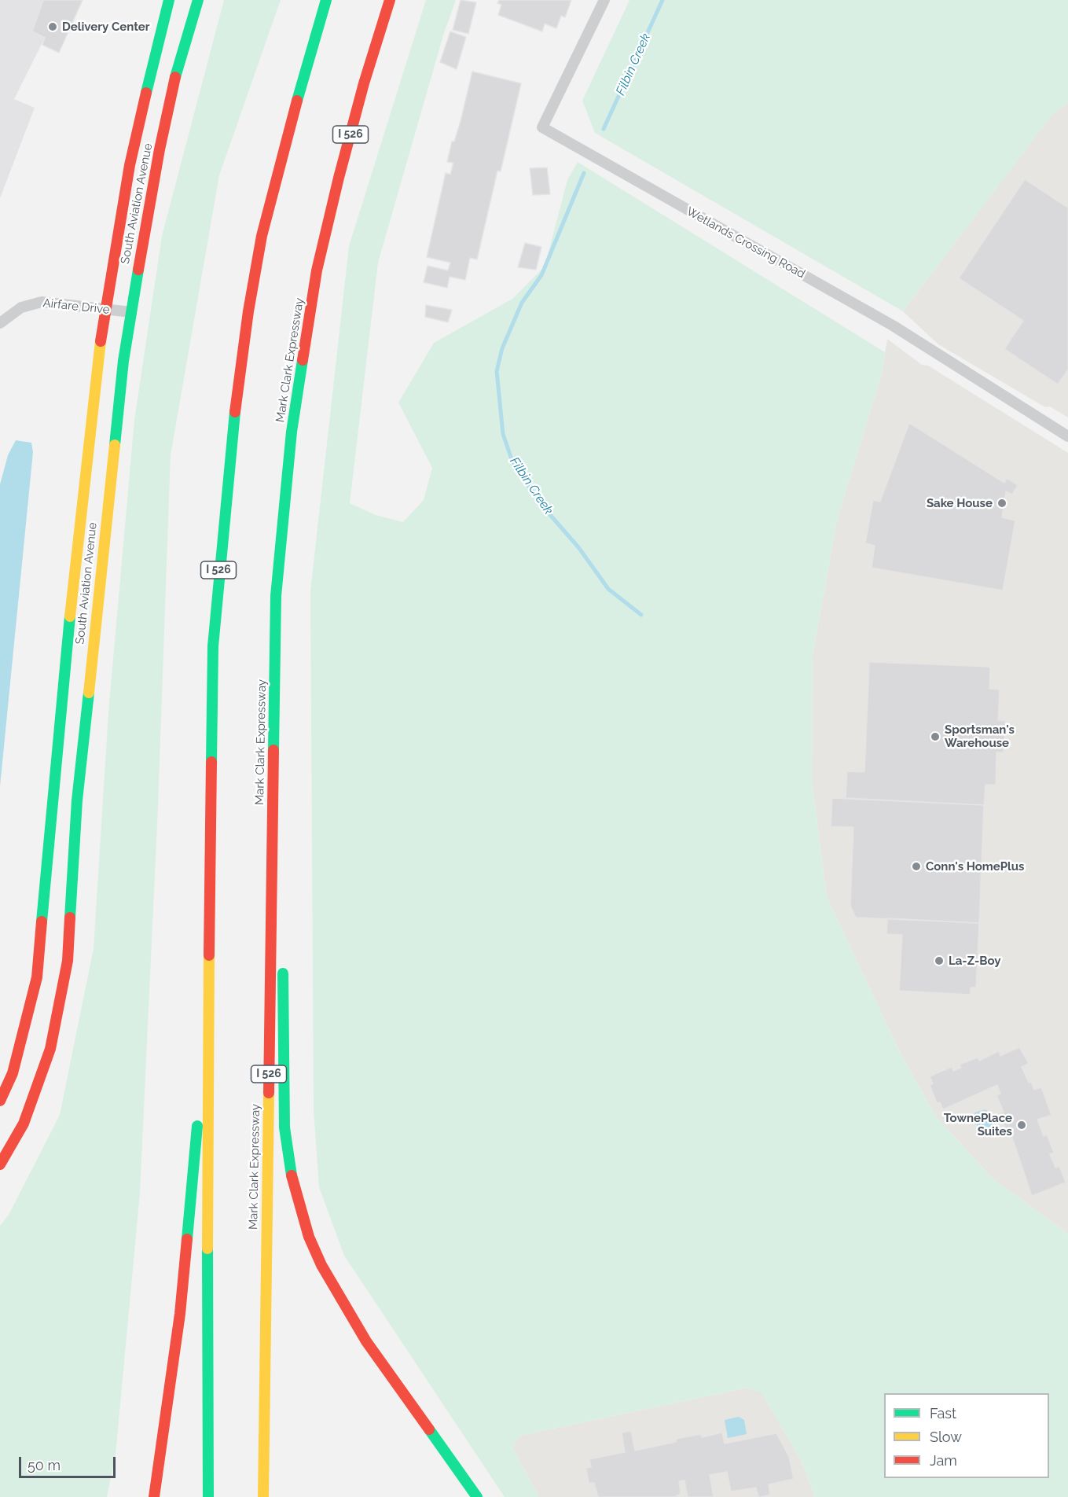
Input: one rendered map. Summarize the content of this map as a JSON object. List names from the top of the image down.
{
  "streets": {
    "main road": ["I 526", "South Aviation Avenue", "Mark Clark Expressway"],
    "street": ["Wetlands Crossing Road", "Airfare Drive"]
  },
  "crossings": [
    ["South Aviation Avenue", "Airfare Drive"]
  ],
  "water": ["Filbin Creek"],
  "places": [
    "Delivery Center",
    "Sake House",
    "Sportsman's Warehouse",
    "Conn's HomePlus",
    "La-Z-Boy",
    "TownePlace Suites"
  ],
  "legend": ["Fast", "Slow", "Jam"],
  "scale_bar": "50 m"
}
